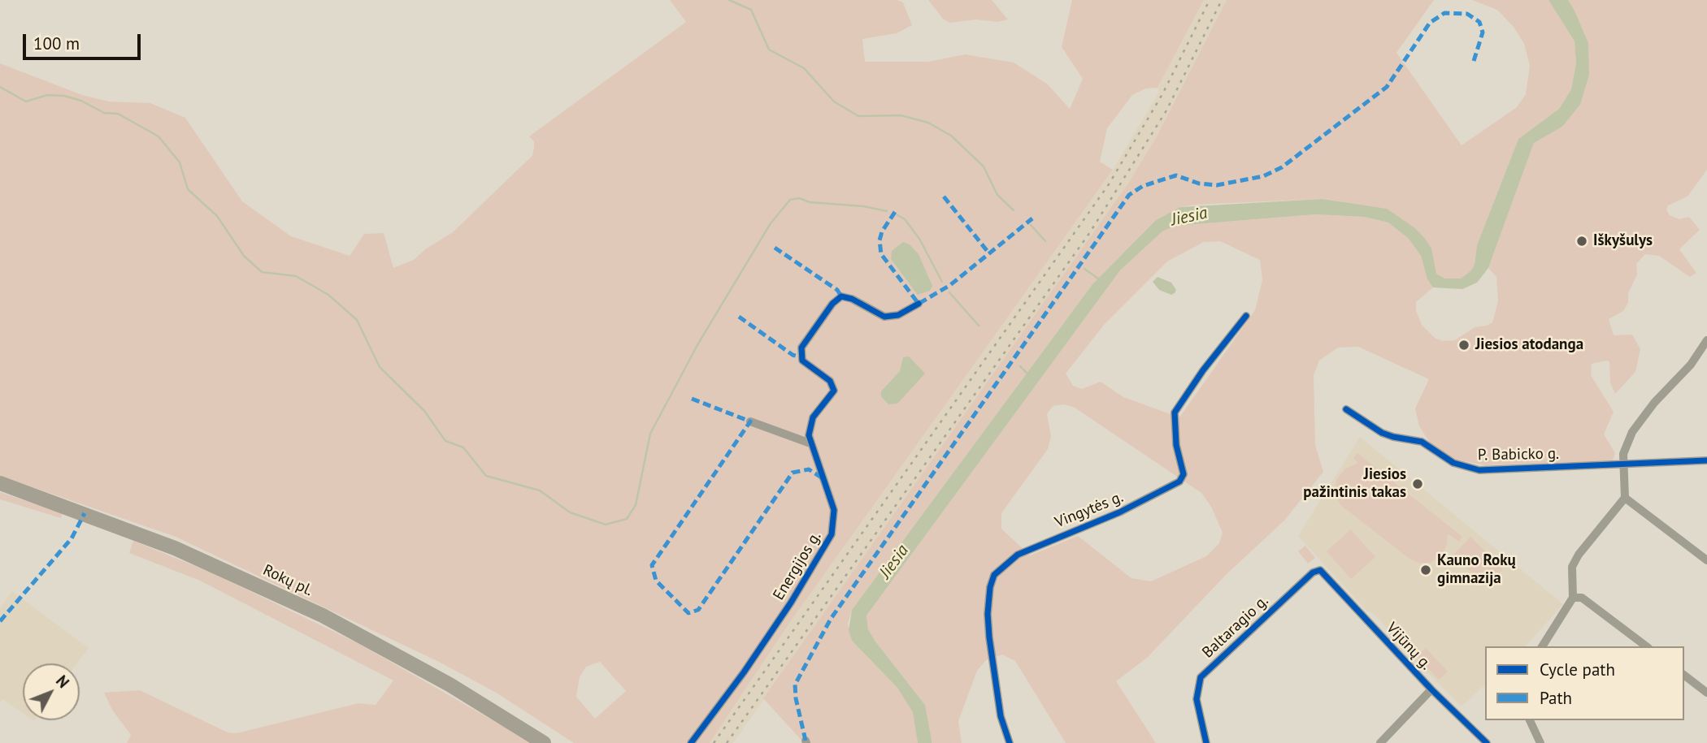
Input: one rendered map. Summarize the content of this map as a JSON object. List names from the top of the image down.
{
  "streets": {
    "main road": ["Rokų pl."],
    "street": [
      "P. Babicko g.",
      "Vingytės g.",
      "Energijos g.",
      "Baltaragio g.",
      "Vijūnų g."
    ]
  },
  "crossings": [
    ["Baltaragio g.", "Vijūnų g."]
  ],
  "water": ["Jiesia"],
  "places": [
    "Iškyšulys",
    "Jiesios atodanga",
    "Jiesios pažintinis takas",
    "Kauno Rokų gimnazija"
  ],
  "legend": ["Cycle path", "Path"],
  "scale_bar": "100 m",
  "north": "top right"
}
